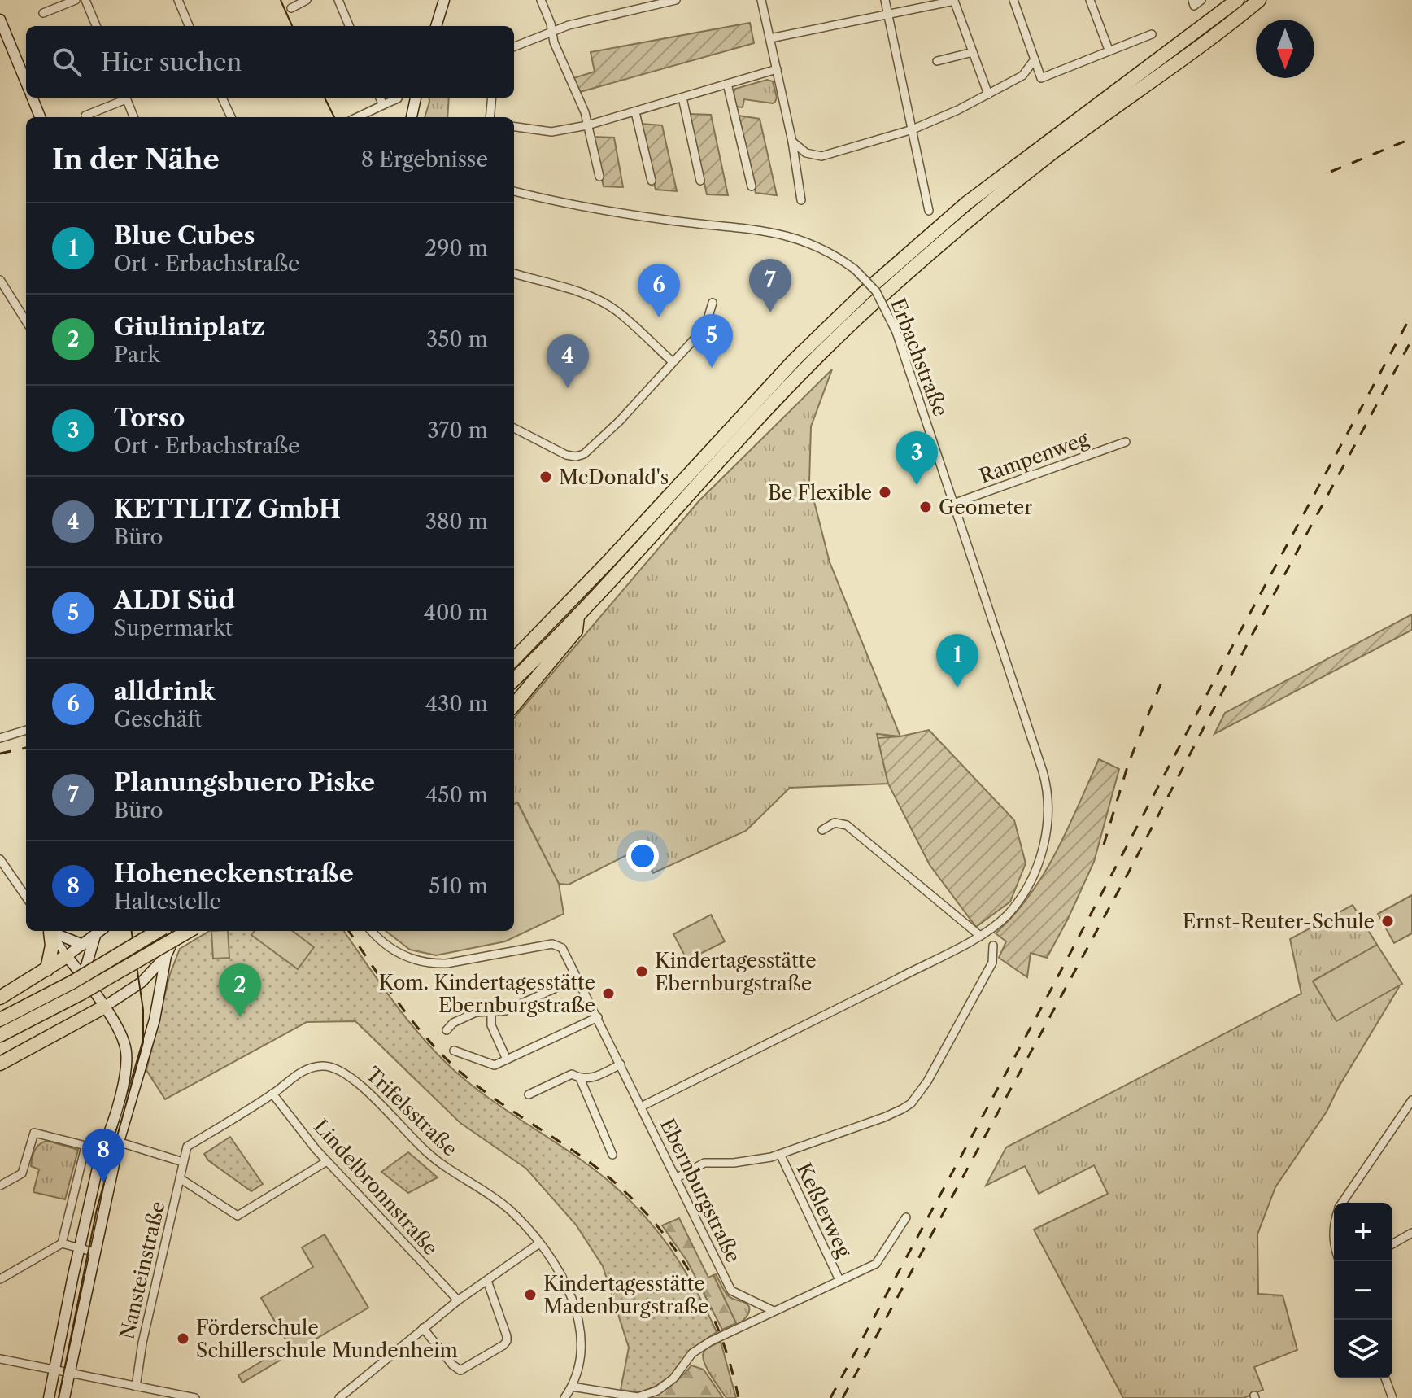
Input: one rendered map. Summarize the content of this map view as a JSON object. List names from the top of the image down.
{
  "streets": {
    "street": [
      "Erbachstraße",
      "Rampenweg",
      "Trifelsstraße",
      "Lindelbronnstraße",
      "Ebernburgstraße",
      "Keßlerweg",
      "Nansteinstraße"
    ]
  },
  "crossings": [
    ["Erbachstraße", "Rampenweg"],
    ["Erbachstraße", "Ebernburgstraße"],
    ["Trifelsstraße", "Lindelbronnstraße"],
    ["Trifelsstraße", "Keßlerweg"],
    ["Trifelsstraße", "Nansteinstraße"],
    ["Ebernburgstraße", "Keßlerweg"]
  ],
  "places": [
    "McDonald's",
    "Be Flexible",
    "Geometer",
    "Ernst-Reuter-Schule",
    "Kindertagesstätte Ebernburgstraße",
    "Kom. Kindertagesstätte Ebernburgstraße",
    "Kindertagesstätte Madenburgstraße",
    "Förderschule Schillerschule Mundenheim"
  ],
  "north": "bottom",
  "page": {
    "search": "Hier suchen",
    "heading": ["In der Nähe", "8 Ergebnisse"],
    "list": [
      {
        "mark": "1",
        "name": "Blue Cubes",
        "note": "Ort · Erbachstraße",
        "value": "290 m"
      },
      {
        "mark": "2",
        "name": "Giuliniplatz",
        "note": "Park",
        "value": "350 m"
      },
      {
        "mark": "3",
        "name": "Torso",
        "note": "Ort · Erbachstraße",
        "value": "370 m"
      },
      {
        "mark": "4",
        "name": "KETTLITZ GmbH",
        "note": "Büro",
        "value": "380 m"
      },
      {
        "mark": "5",
        "name": "ALDI Süd",
        "note": "Supermarkt",
        "value": "400 m"
      },
      {
        "mark": "6",
        "name": "alldrink",
        "note": "Geschäft",
        "value": "430 m"
      },
      {
        "mark": "7",
        "name": "Planungsbuero Piske",
        "note": "Büro",
        "value": "450 m"
      },
      {
        "mark": "8",
        "name": "Hoheneckenstraße",
        "note": "Haltestelle",
        "value": "510 m"
      }
    ],
    "pins": [
      "7",
      "6",
      "5",
      "4",
      "3",
      "1",
      "2",
      "8"
    ],
    "map_buttons": ["+", "−"]
  }
}
